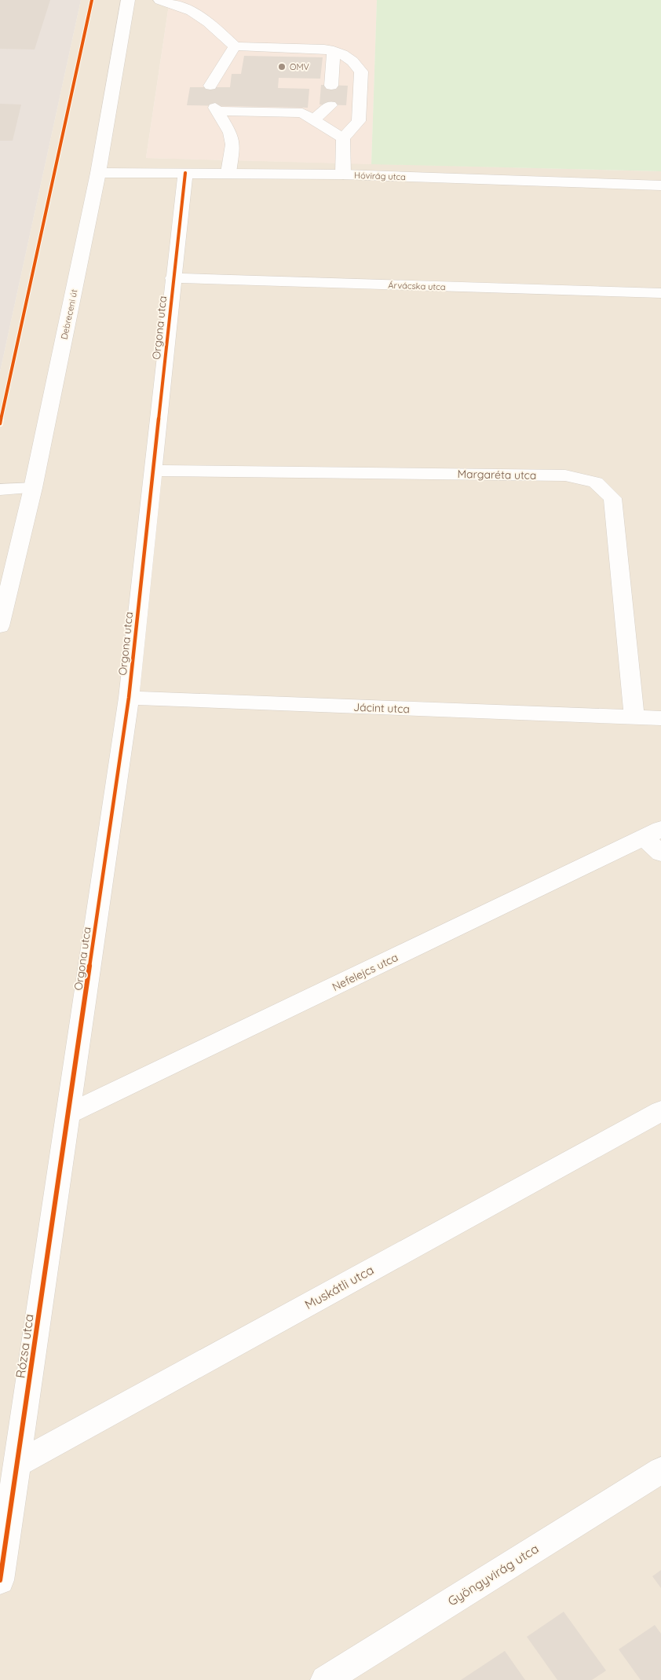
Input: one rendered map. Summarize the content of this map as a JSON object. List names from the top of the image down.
{
  "streets": {
    "street": [
      "Hóvirág utca",
      "Árvácska utca",
      "Debreceni út",
      "Orgona utca",
      "Margaréta utca",
      "Jácint utca",
      "Nefelejcs utca",
      "Muskátli utca",
      "Rózsa utca",
      "Gyöngyvirág utca"
    ]
  },
  "crossings": [
    ["Hóvirág utca", "Debreceni út"],
    ["Hóvirág utca", "Orgona utca"],
    ["Árvácska utca", "Orgona utca"],
    ["Orgona utca", "Margaréta utca"],
    ["Orgona utca", "Jácint utca"],
    ["Orgona utca", "Nefelejcs utca"],
    ["Orgona utca", "Rózsa utca"],
    ["Margaréta utca", "Jácint utca"],
    ["Nefelejcs utca", "Rózsa utca"],
    ["Muskátli utca", "Rózsa utca"]
  ],
  "places": ["OMV"]
}
